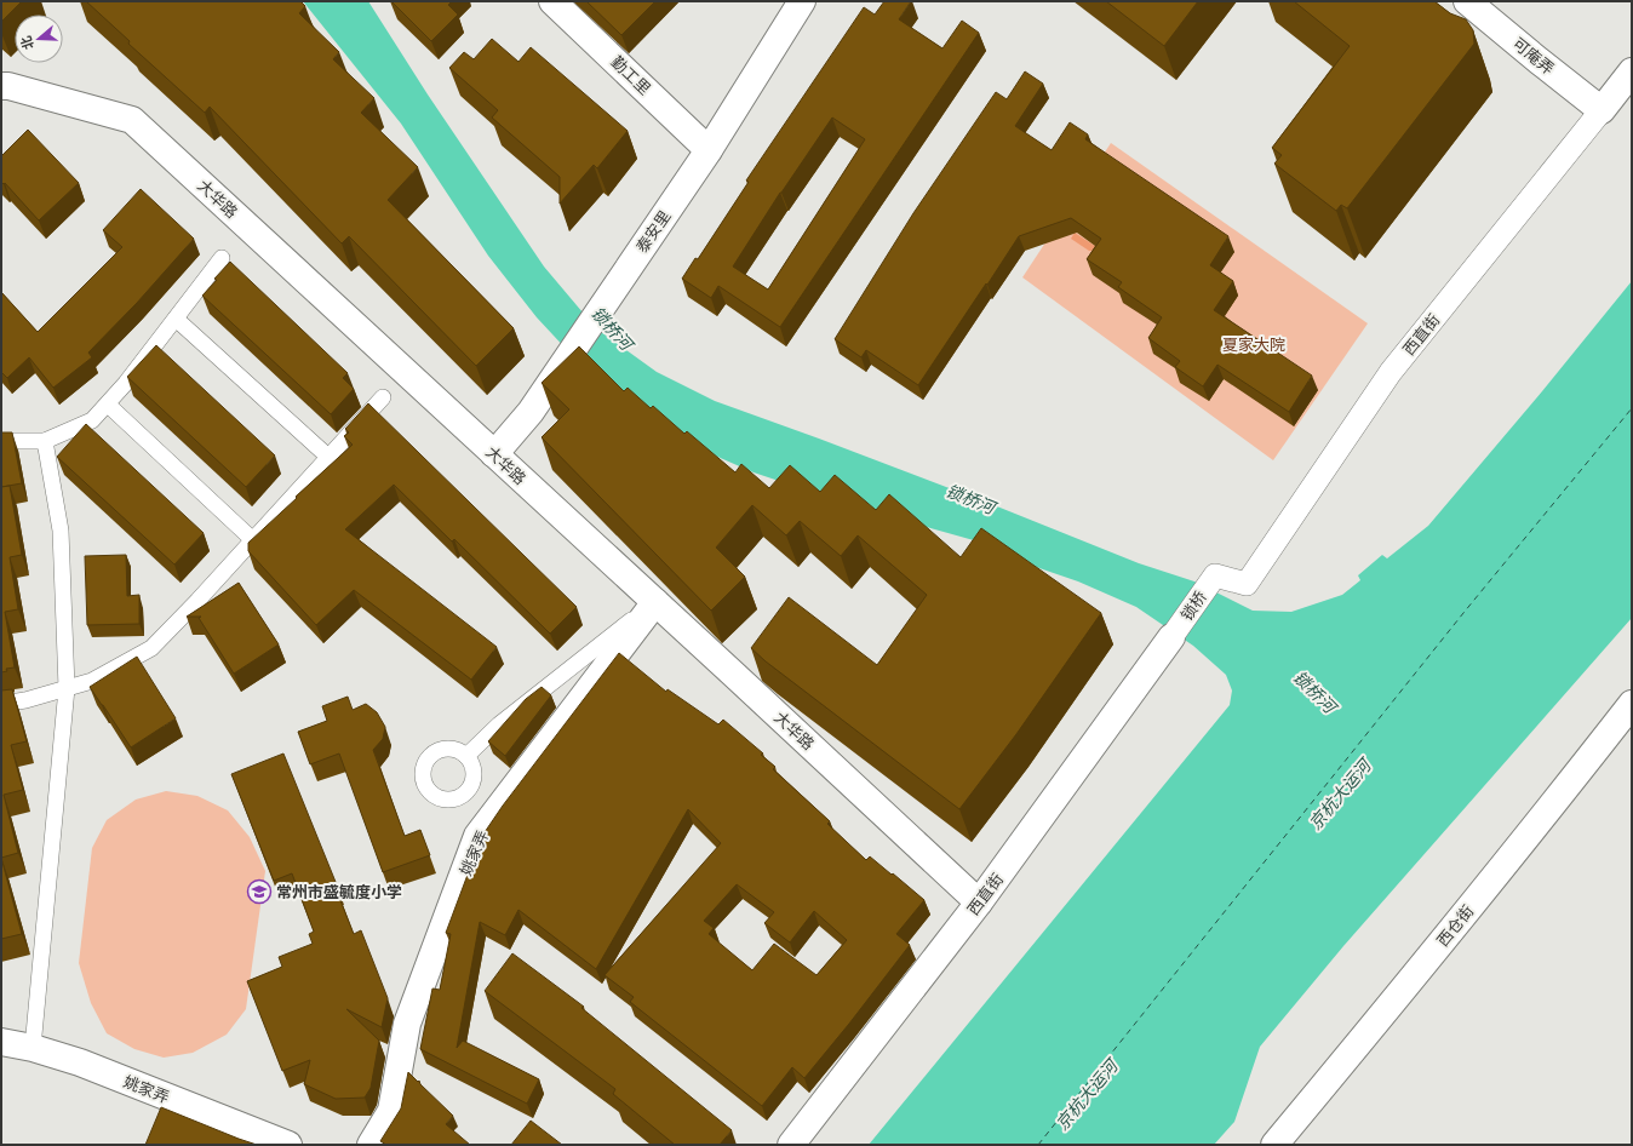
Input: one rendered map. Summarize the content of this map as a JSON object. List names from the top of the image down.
{
  "streets": {
    "street": [
      "可庵弄",
      "勤工里",
      "大华路",
      "泰安里",
      "西直街",
      "锁桥",
      "姚家弄",
      "西仓街"
    ]
  },
  "crossings": [
    ["可庵弄", "西直街"],
    ["勤工里", "泰安里"],
    ["大华路", "泰安里"],
    ["大华路", "西直街"],
    ["大华路", "姚家弄"],
    ["西直街", "锁桥"]
  ],
  "water": ["锁桥河", "京杭大运河"],
  "parks": ["夏家大院"],
  "places": {
    "school or university": ["常州市盛毓度小学"]
  },
  "north": "left"
}
